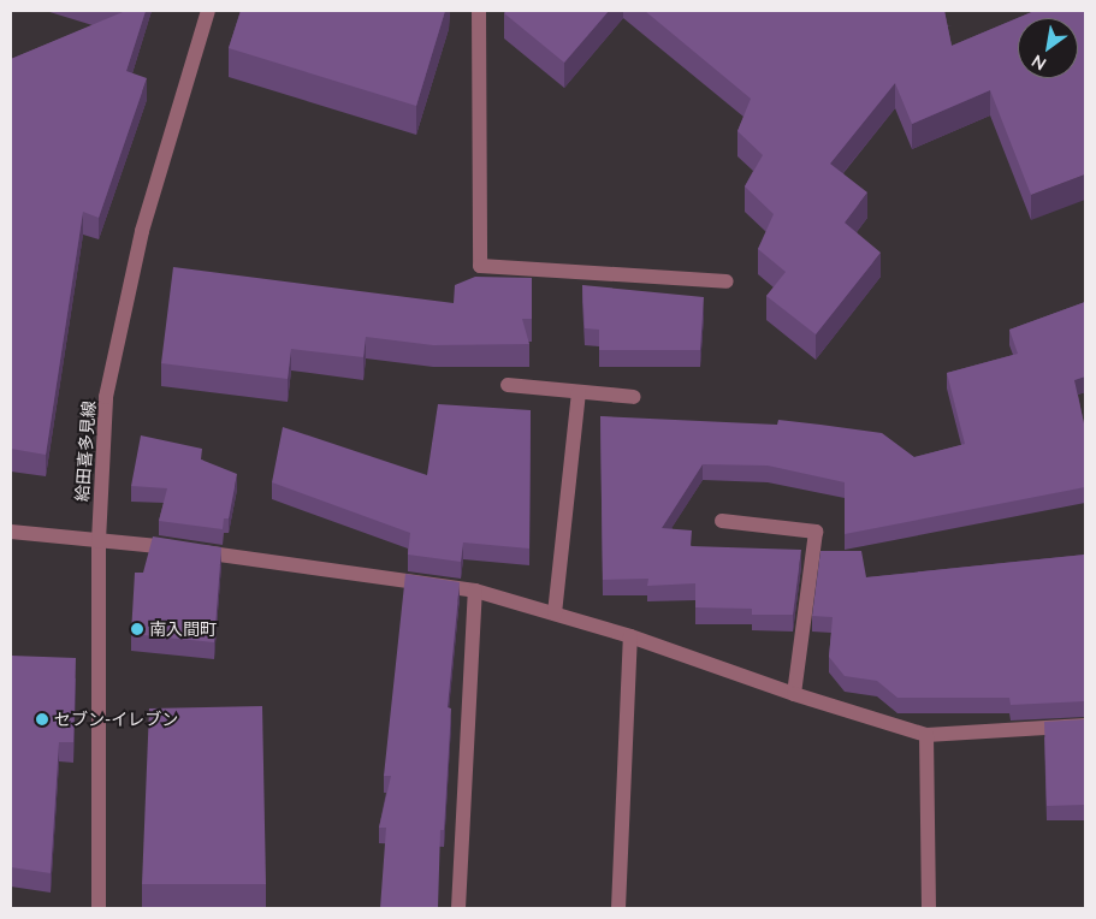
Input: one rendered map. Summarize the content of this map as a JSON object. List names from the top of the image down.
{
  "streets": {
    "street": ["給田喜多見線"]
  },
  "places": ["南入間町", "セブン-イレブン"],
  "north": "bottom left"
}
